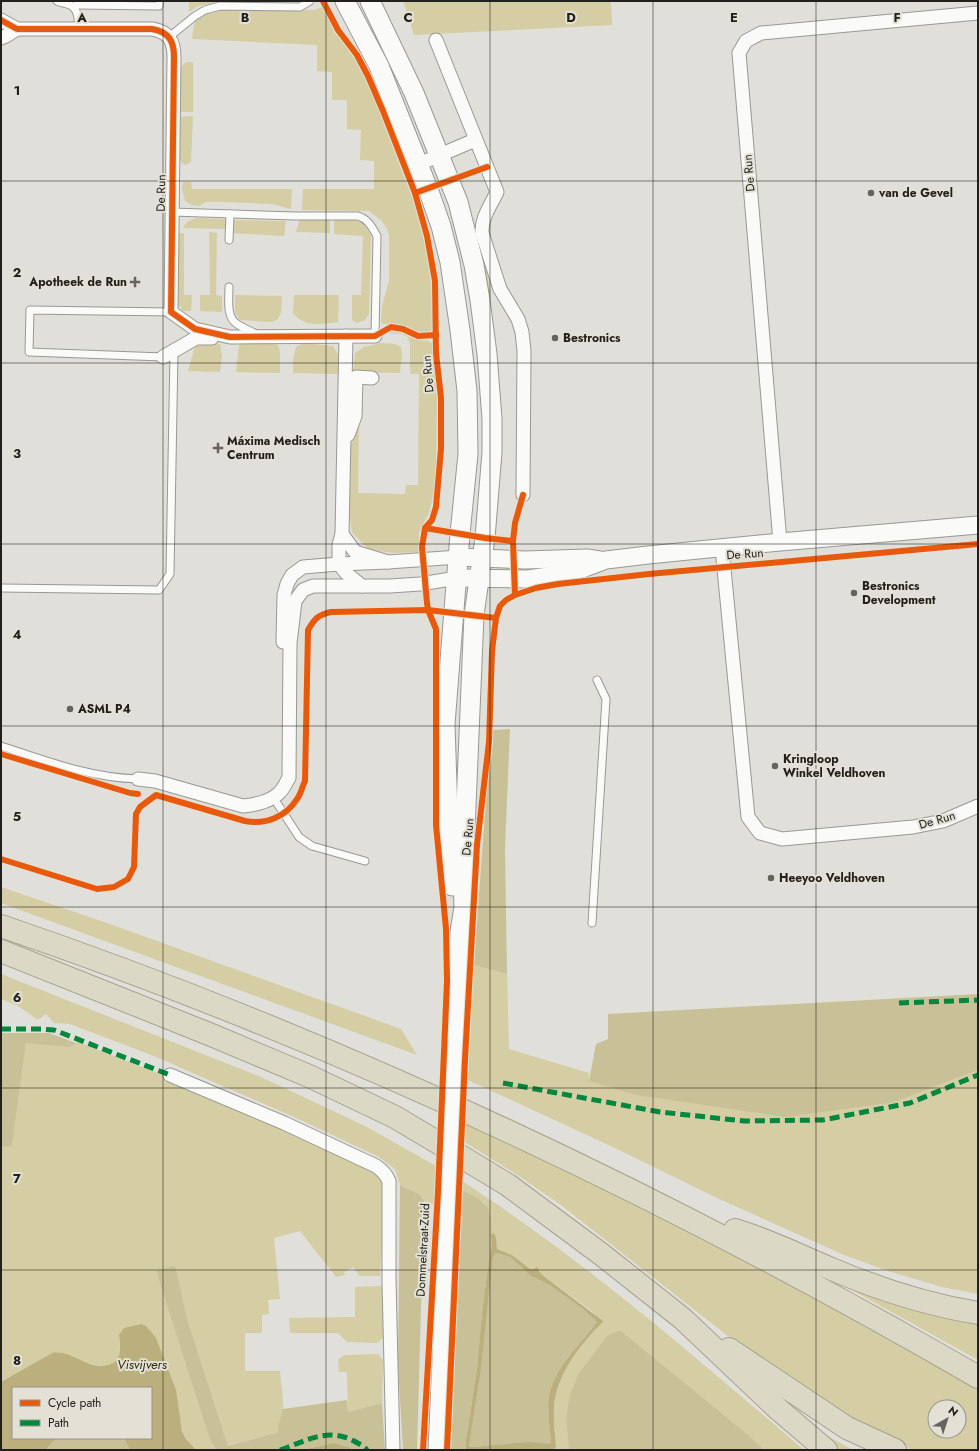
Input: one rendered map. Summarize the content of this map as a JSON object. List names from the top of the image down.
{
  "streets": {
    "main road": ["De Run", "Dommelstraat-Zuid"]
  },
  "crossings": [
    ["De Run", "Dommelstraat-Zuid"]
  ],
  "water": ["Visvijvers"],
  "places": {
    "other": [
      "van de Gevel",
      "Bestronics",
      "Bestronics Development",
      "ASML P4",
      "Kringloop Winkel Veldhoven",
      "Heeyoo Veldhoven"
    ],
    "health": ["Apotheek de Run", "Máxima Medisch Centrum"]
  },
  "legend": ["Cycle path", "Path"],
  "north": "top right",
  "grid": {
    "columns": [
      "A",
      "B",
      "C",
      "D",
      "E",
      "F"
    ],
    "rows": [
      "1",
      "2",
      "3",
      "4",
      "5",
      "6",
      "7",
      "8"
    ]
  }
}
